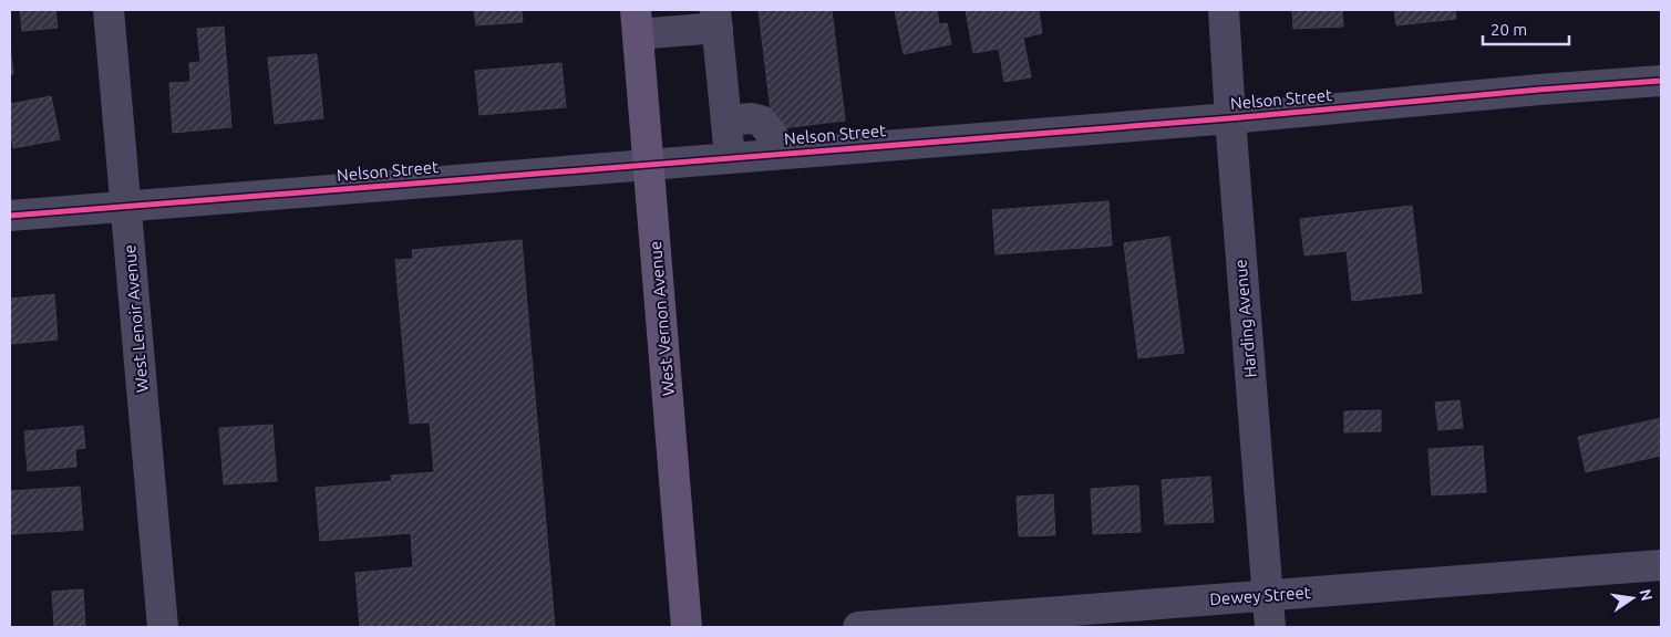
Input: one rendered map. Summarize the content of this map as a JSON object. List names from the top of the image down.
{
  "streets": {
    "main road": ["West Vernon Avenue"],
    "street": [
      "Nelson Street",
      "West Lenoir Avenue",
      "Harding Avenue",
      "Dewey Street"
    ]
  },
  "crossings": [
    ["Nelson Street", "West Lenoir Avenue"],
    ["Nelson Street", "West Vernon Avenue"],
    ["Nelson Street", "Harding Avenue"],
    ["Harding Avenue", "Dewey Street"]
  ],
  "scale_bar": "20 m",
  "north": "right"
}
